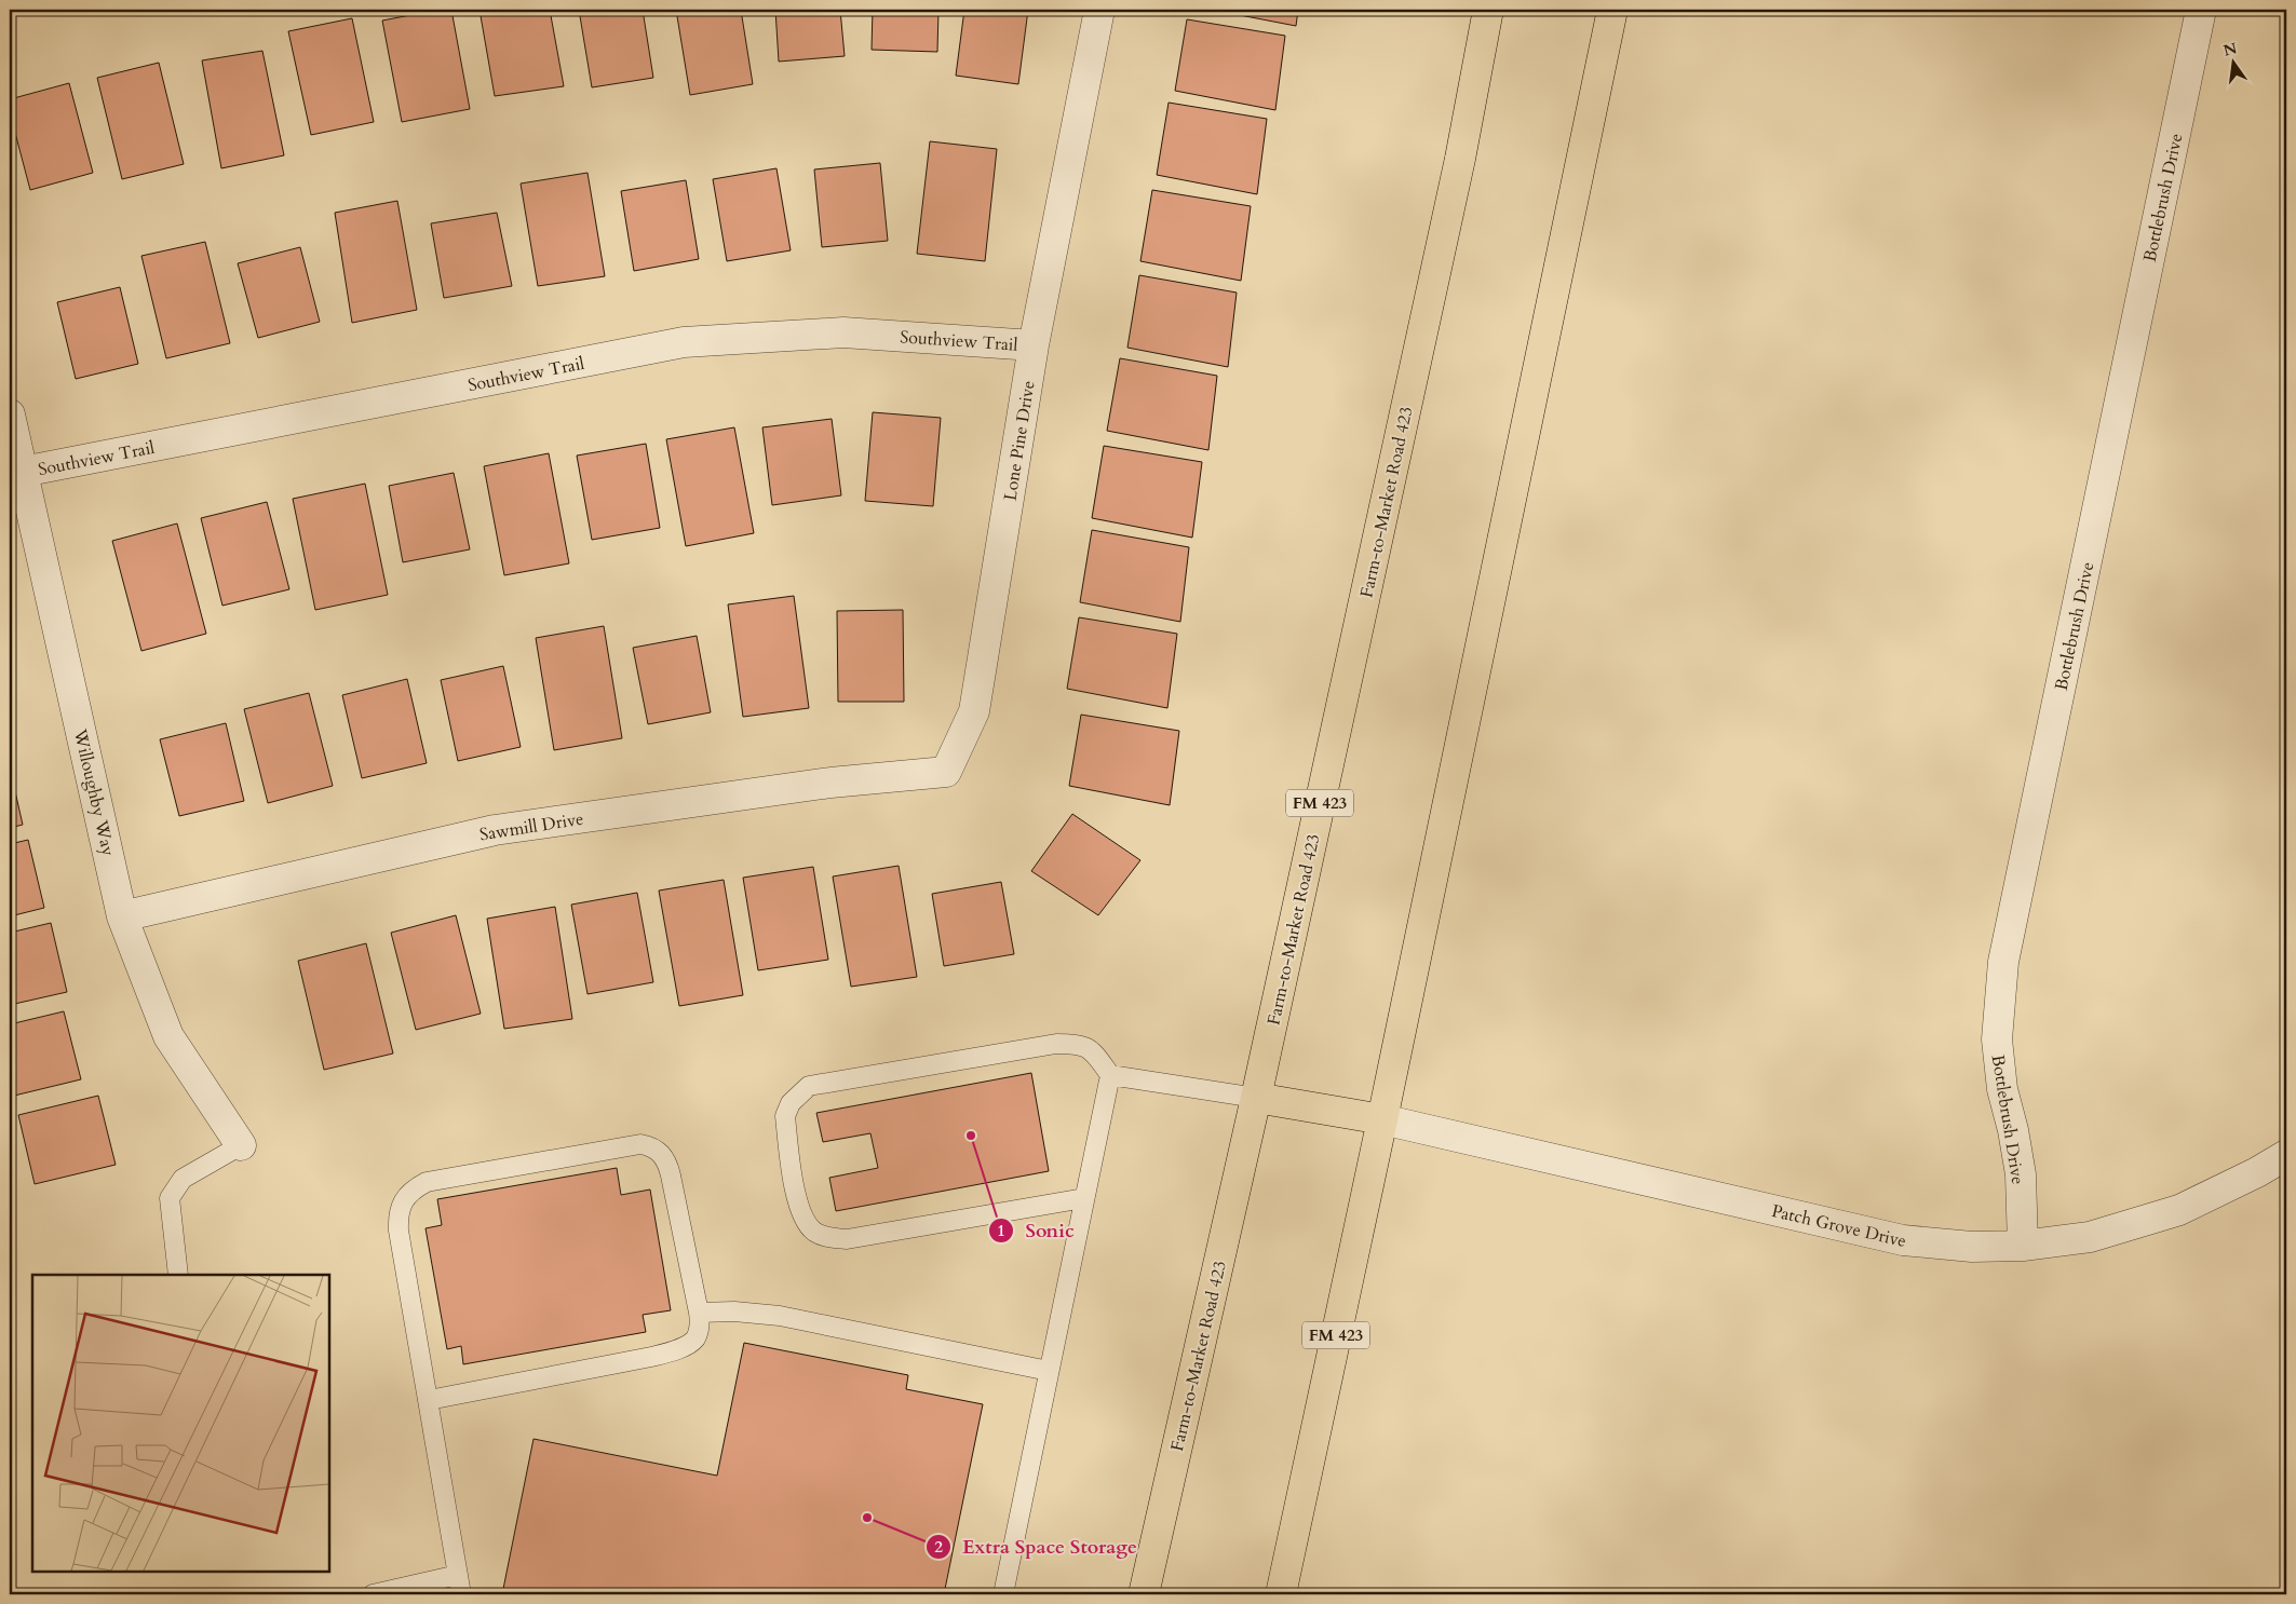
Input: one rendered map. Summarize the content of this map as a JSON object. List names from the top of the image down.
{
  "streets": {
    "main road": ["Farm-to-Market Road 423", "FM 423"],
    "street": [
      "Bottlebrush Drive",
      "Southview Trail",
      "Lone Pine Drive",
      "Willoughby Way",
      "Sawmill Drive",
      "Patch Grove Drive"
    ]
  },
  "crossings": [
    ["Bottlebrush Drive", "Patch Grove Drive"],
    ["Southview Trail", "Lone Pine Drive"],
    ["Southview Trail", "Willoughby Way"],
    ["Lone Pine Drive", "Sawmill Drive"],
    ["Willoughby Way", "Sawmill Drive"],
    ["FM 423", "Patch Grove Drive"]
  ],
  "places": ["Sonic", "Extra Space Storage"],
  "north": "top"
}
